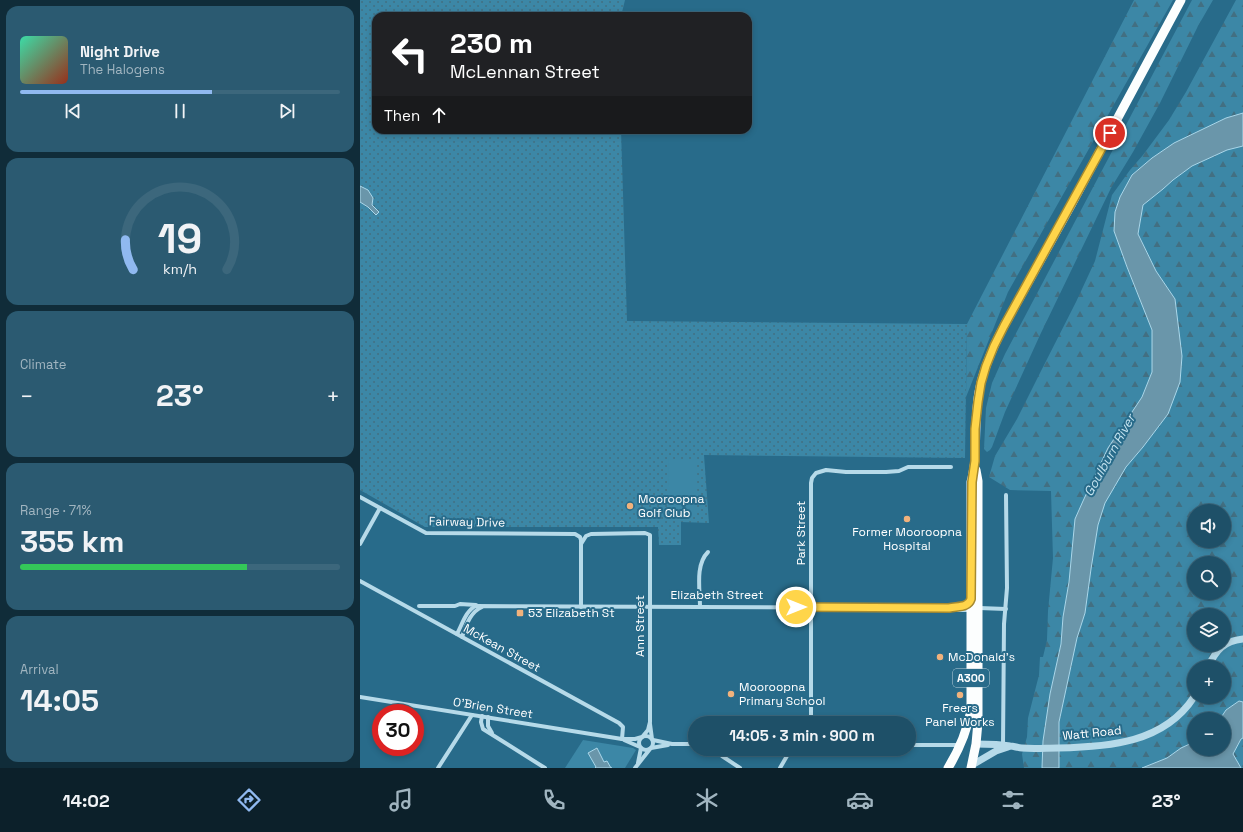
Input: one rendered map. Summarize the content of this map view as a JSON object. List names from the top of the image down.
{
  "streets": {
    "highway": ["A300"],
    "street": [
      "Fairway Drive",
      "Park Street",
      "Elizabeth Street",
      "Ann Street",
      "McKean Street",
      "O'Brien Street",
      "Watt Road"
    ]
  },
  "crossings": [
    ["Fairway Drive", "Ann Street"],
    ["Park Street", "Elizabeth Street"],
    ["Elizabeth Street", "Ann Street"],
    ["Elizabeth Street", "McKean Street"],
    ["Elizabeth Street", "A300"],
    ["Ann Street", "O'Brien Street"],
    ["McKean Street", "O'Brien Street"],
    ["A300", "Watt Road"]
  ],
  "water": ["Goulburn River"],
  "places": {
    "other": [
      "Mooroopna Golf Club",
      "Former Mooroopna Hospital",
      "McDonald's",
      "Mooroopna Primary School",
      "Freers Panel Works"
    ],
    "transit": ["53 Elizabeth St"]
  },
  "page": {
    "turn": ["230 m", "McLennan Street"],
    "song": ["Night Drive", "The Halogens"],
    "then": "Then",
    "tile": [
      "Climate",
      ["Range · 71%", "355 km"],
      ["Arrival", "14:05"]
    ],
    "heat": ["−", "23°", "+"],
    "map_buttons": ["+", "−"],
    "limit": "30",
    "trip": "14:05 · 3 min · 900 m",
    "tabs": ["14:02", "23°"],
    "gauge": ["19", "km/h"]
  }
}
